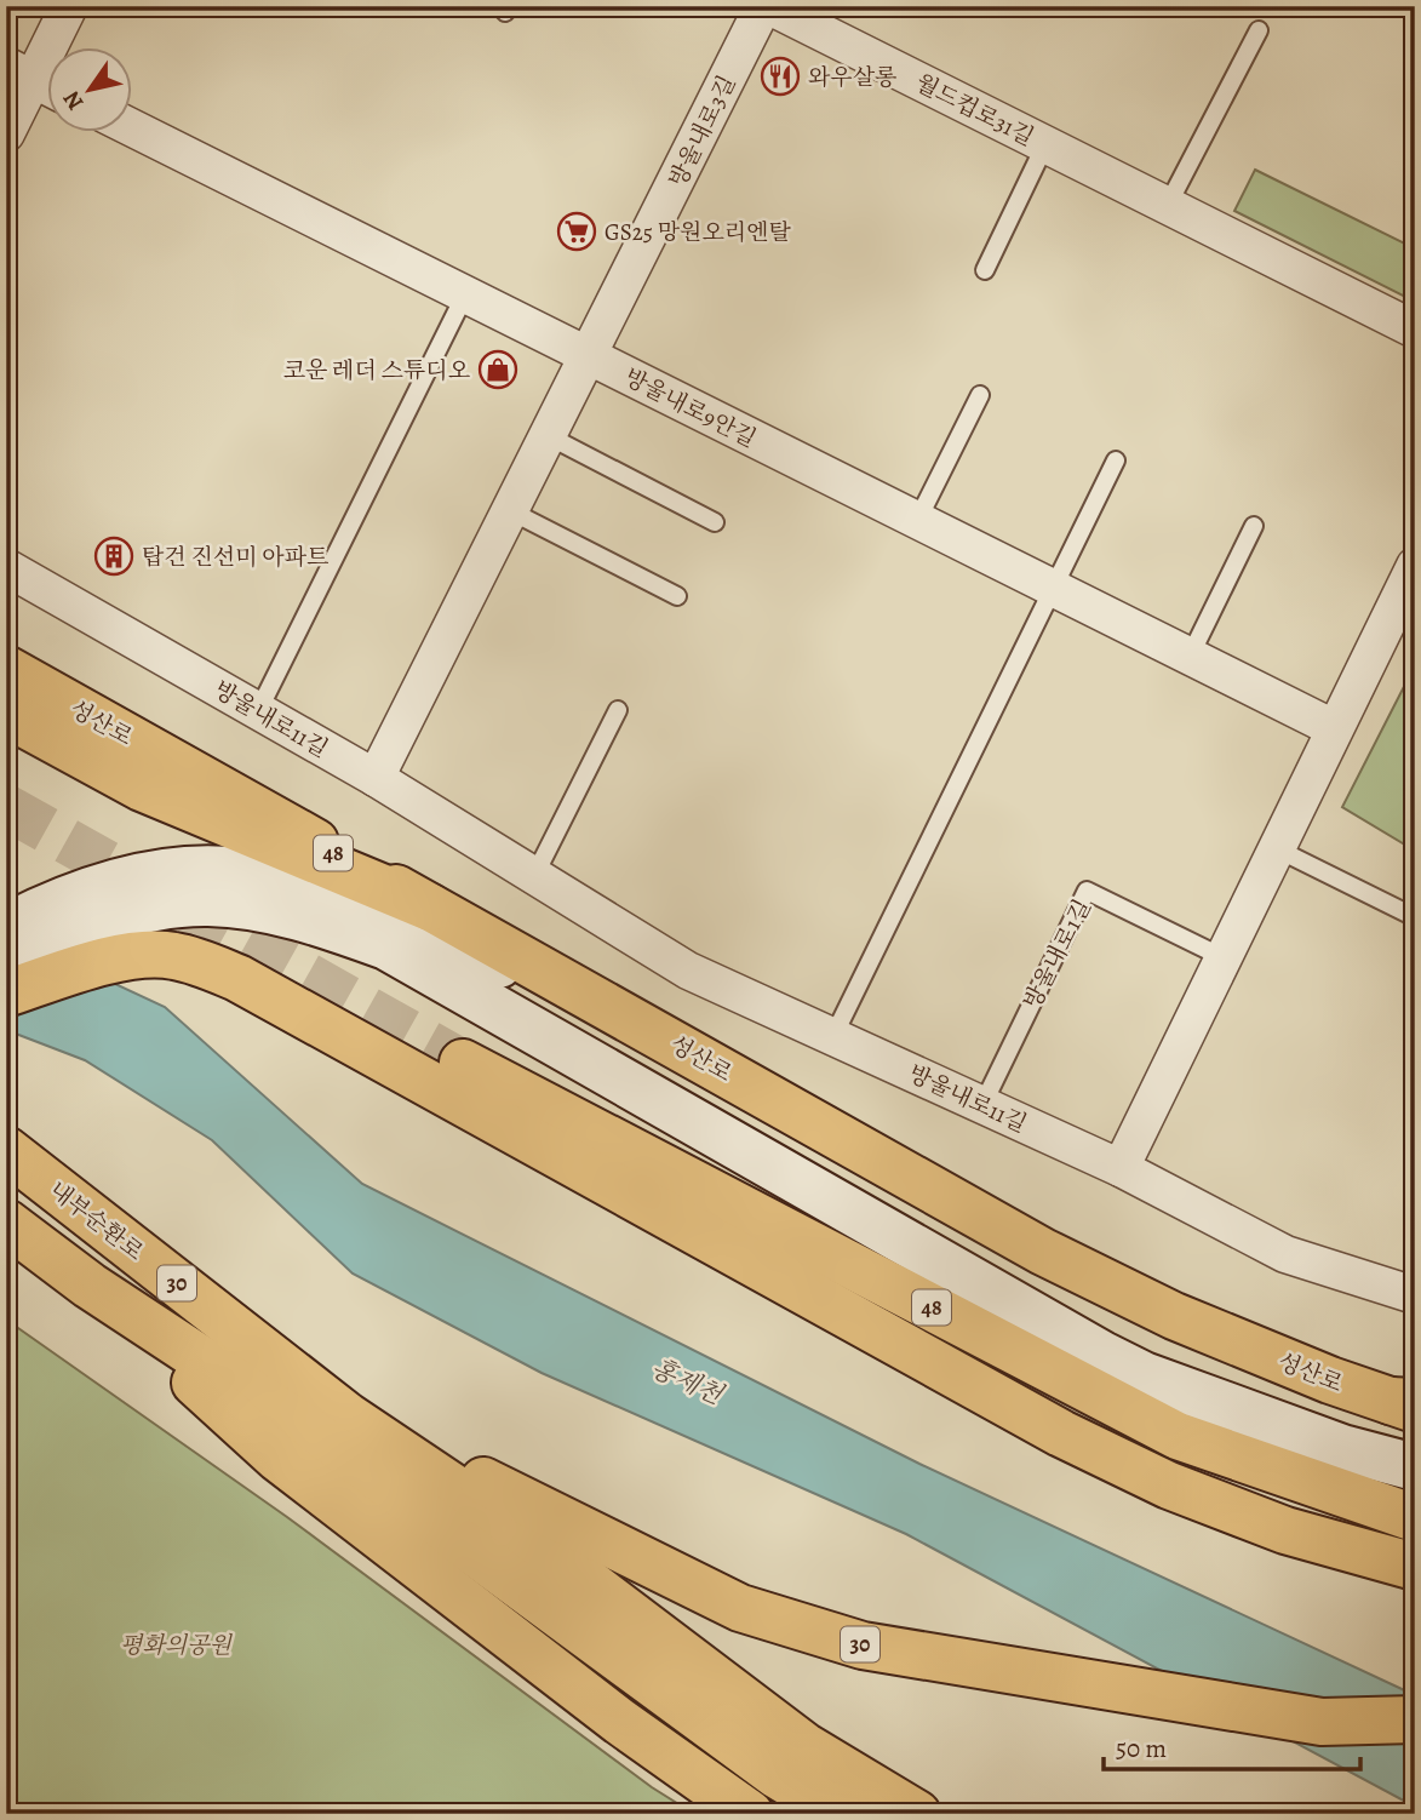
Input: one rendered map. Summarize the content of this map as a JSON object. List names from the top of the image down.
{
  "streets": {
    "main road": [
      "성산로",
      "48",
      "내부순환로",
      "30"
    ],
    "street": [
      "월드컵로31길",
      "방울내로3길",
      "방울내로9안길",
      "방울내로11길"
    ],
    "lane": ["방울내로1길"]
  },
  "crossings": [
    ["월드컵로31길", "방울내로3길"],
    ["방울내로3길", "방울내로9안길"],
    ["방울내로3길", "방울내로11길"],
    ["방울내로11길", "방울내로1길"],
    ["내부순환로", "30"]
  ],
  "water": ["홍제천"],
  "parks": ["평화의공원"],
  "places": {
    "restaurant": ["와우살롱"],
    "supermarket": ["GS25 망원오리엔탈"],
    "shop": ["코운 레더 스튜디오"],
    "building": ["탑건 진선미 아파트"]
  },
  "scale_bar": "50 m",
  "north": "bottom left"
}
